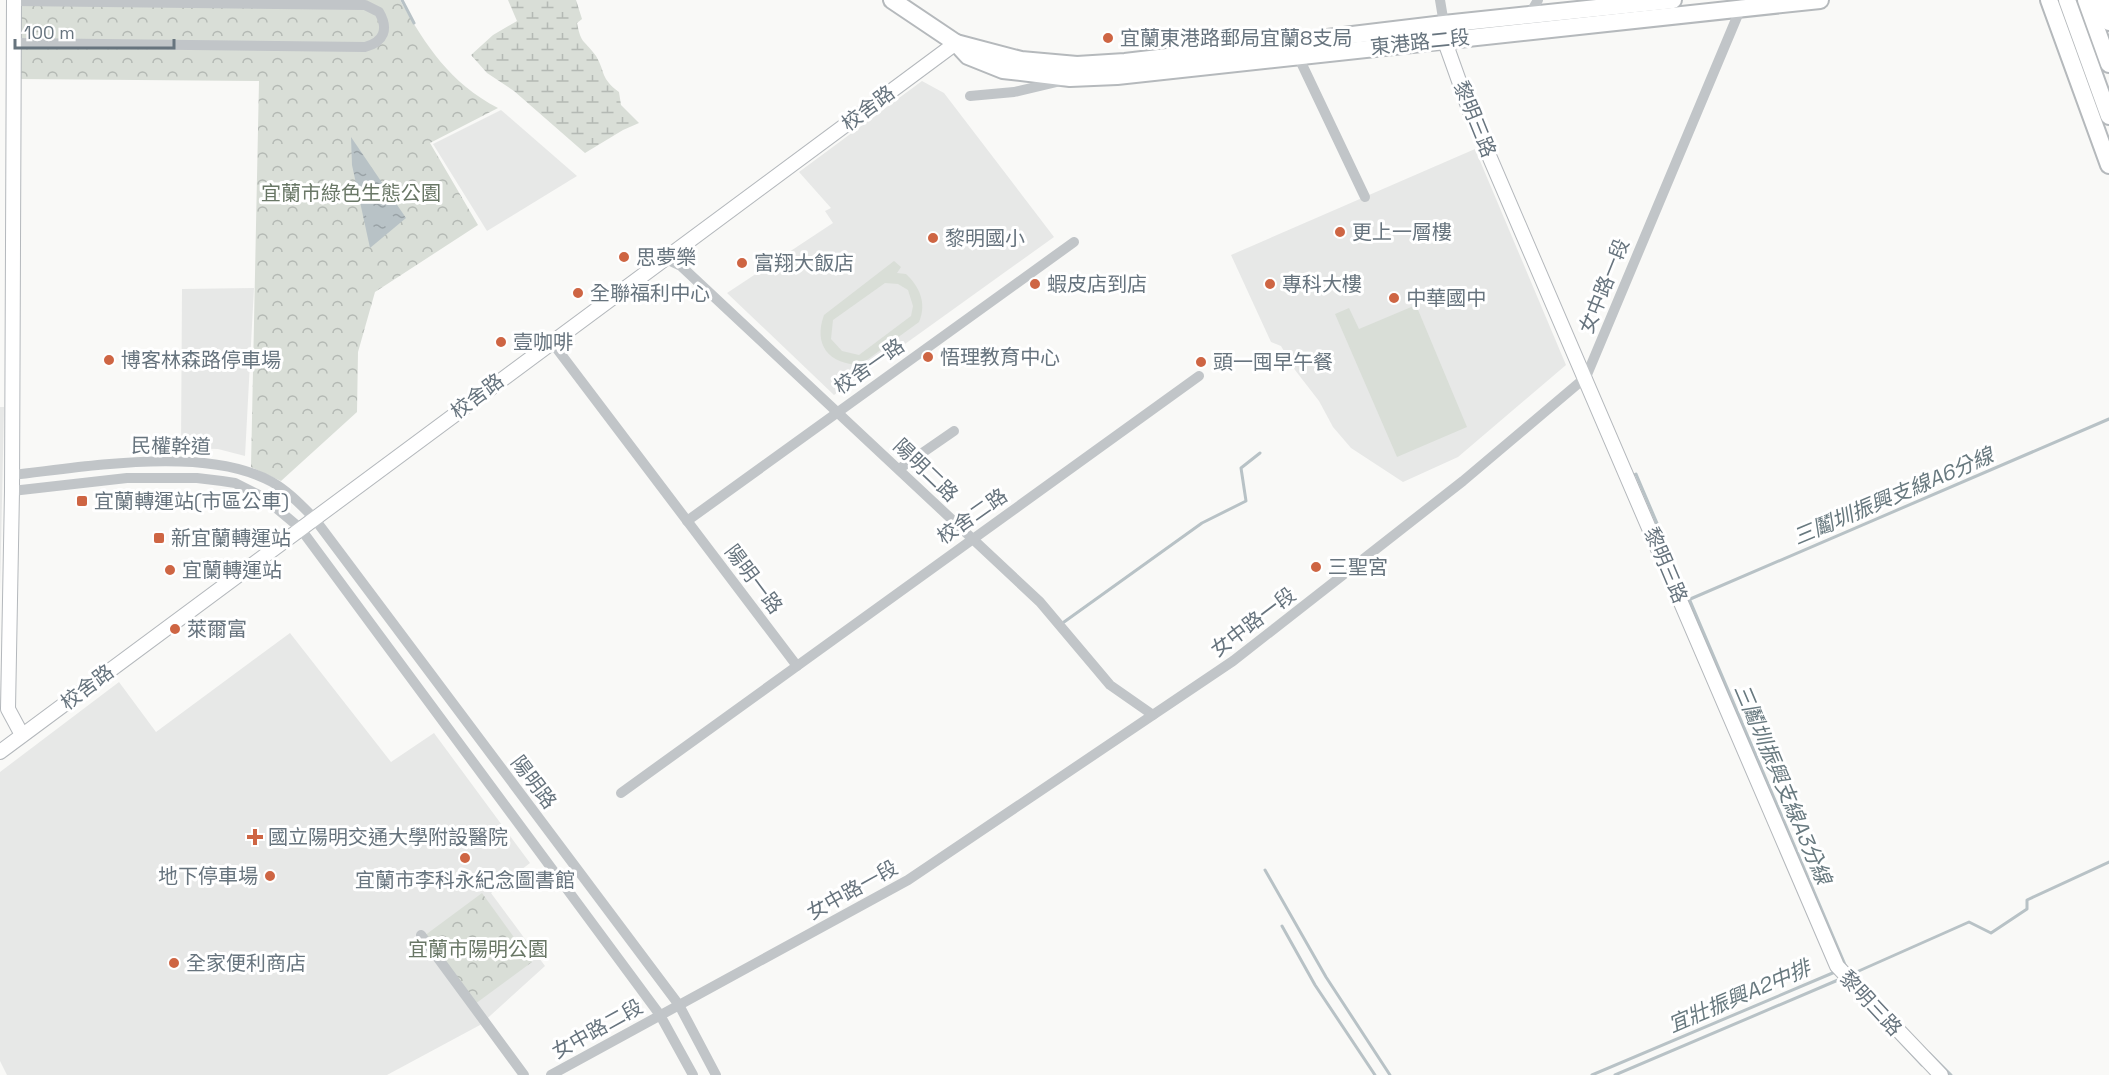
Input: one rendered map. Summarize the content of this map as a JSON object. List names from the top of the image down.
{
  "streets": {
    "main road": ["東港路二段"],
    "street": [
      "校舍路",
      "黎明三路",
      "女中路一段",
      "校舍一路",
      "民權幹道",
      "陽明二路",
      "校舍二路",
      "陽明一路",
      "陽明路",
      "女中路二段"
    ]
  },
  "crossings": [
    ["東港路二段", "校舍路"],
    ["東港路二段", "黎明三路"],
    ["東港路二段", "女中路一段"],
    ["校舍路", "民權幹道"],
    ["校舍路", "陽明二路"],
    ["校舍路", "陽明一路"],
    ["校舍路", "陽明路"],
    ["黎明三路", "女中路一段"],
    ["女中路一段", "陽明二路"],
    ["女中路一段", "陽明路"],
    ["女中路一段", "女中路二段"],
    ["校舍一路", "陽明二路"],
    ["校舍一路", "陽明一路"],
    ["民權幹道", "陽明路"],
    ["陽明二路", "校舍二路"],
    ["校舍二路", "陽明一路"],
    ["陽明路", "女中路二段"]
  ],
  "water": ["三鬮圳振興支線A6分線", "三鬮圳振興支線A3分線", "宜壯振興A2中排"],
  "parks": ["宜蘭市綠色生態公園", "宜蘭市陽明公園"],
  "places": {
    "other": [
      "宜蘭東港路郵局宜蘭8支局",
      "更上一層樓",
      "黎明國小",
      "思夢樂",
      "富翔大飯店",
      "蝦皮店到店",
      "專科大樓",
      "全聯福利中心",
      "中華國中",
      "壹咖啡",
      "悟理教育中心",
      "博客林森路停車場",
      "頭一囤早午餐",
      "三聖宮",
      "宜蘭轉運站",
      "萊爾富",
      "宜蘭市李科永紀念圖書館",
      "地下停車場",
      "全家便利商店"
    ],
    "transit": ["宜蘭轉運站(市區公車)", "新宜蘭轉運站"],
    "health": ["國立陽明交通大學附設醫院"]
  },
  "scale_bar": "100 m"
}
